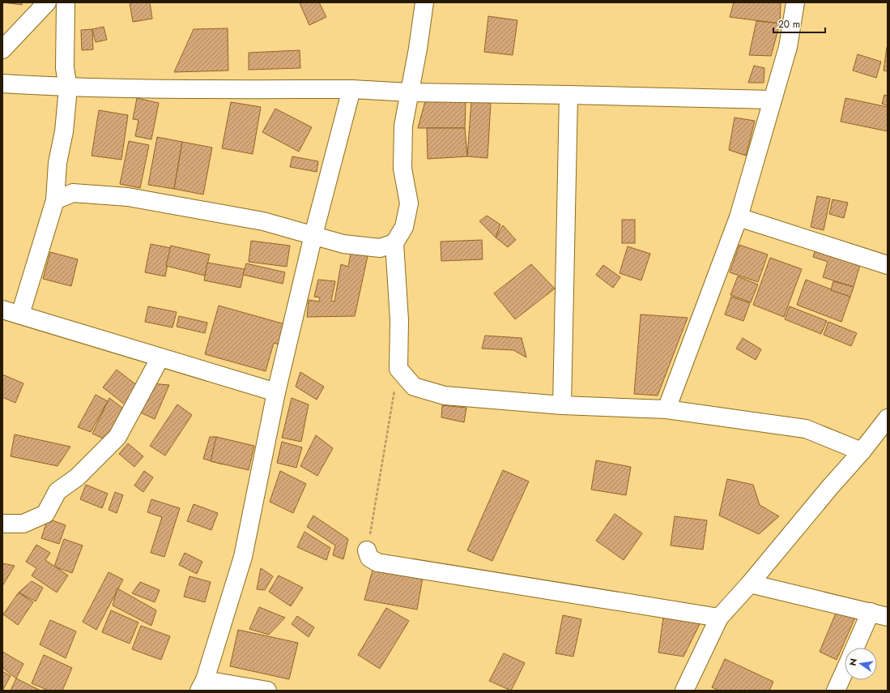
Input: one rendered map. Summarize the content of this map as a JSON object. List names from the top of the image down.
{
  "scale_bar": "20 m",
  "north": "left"
}
